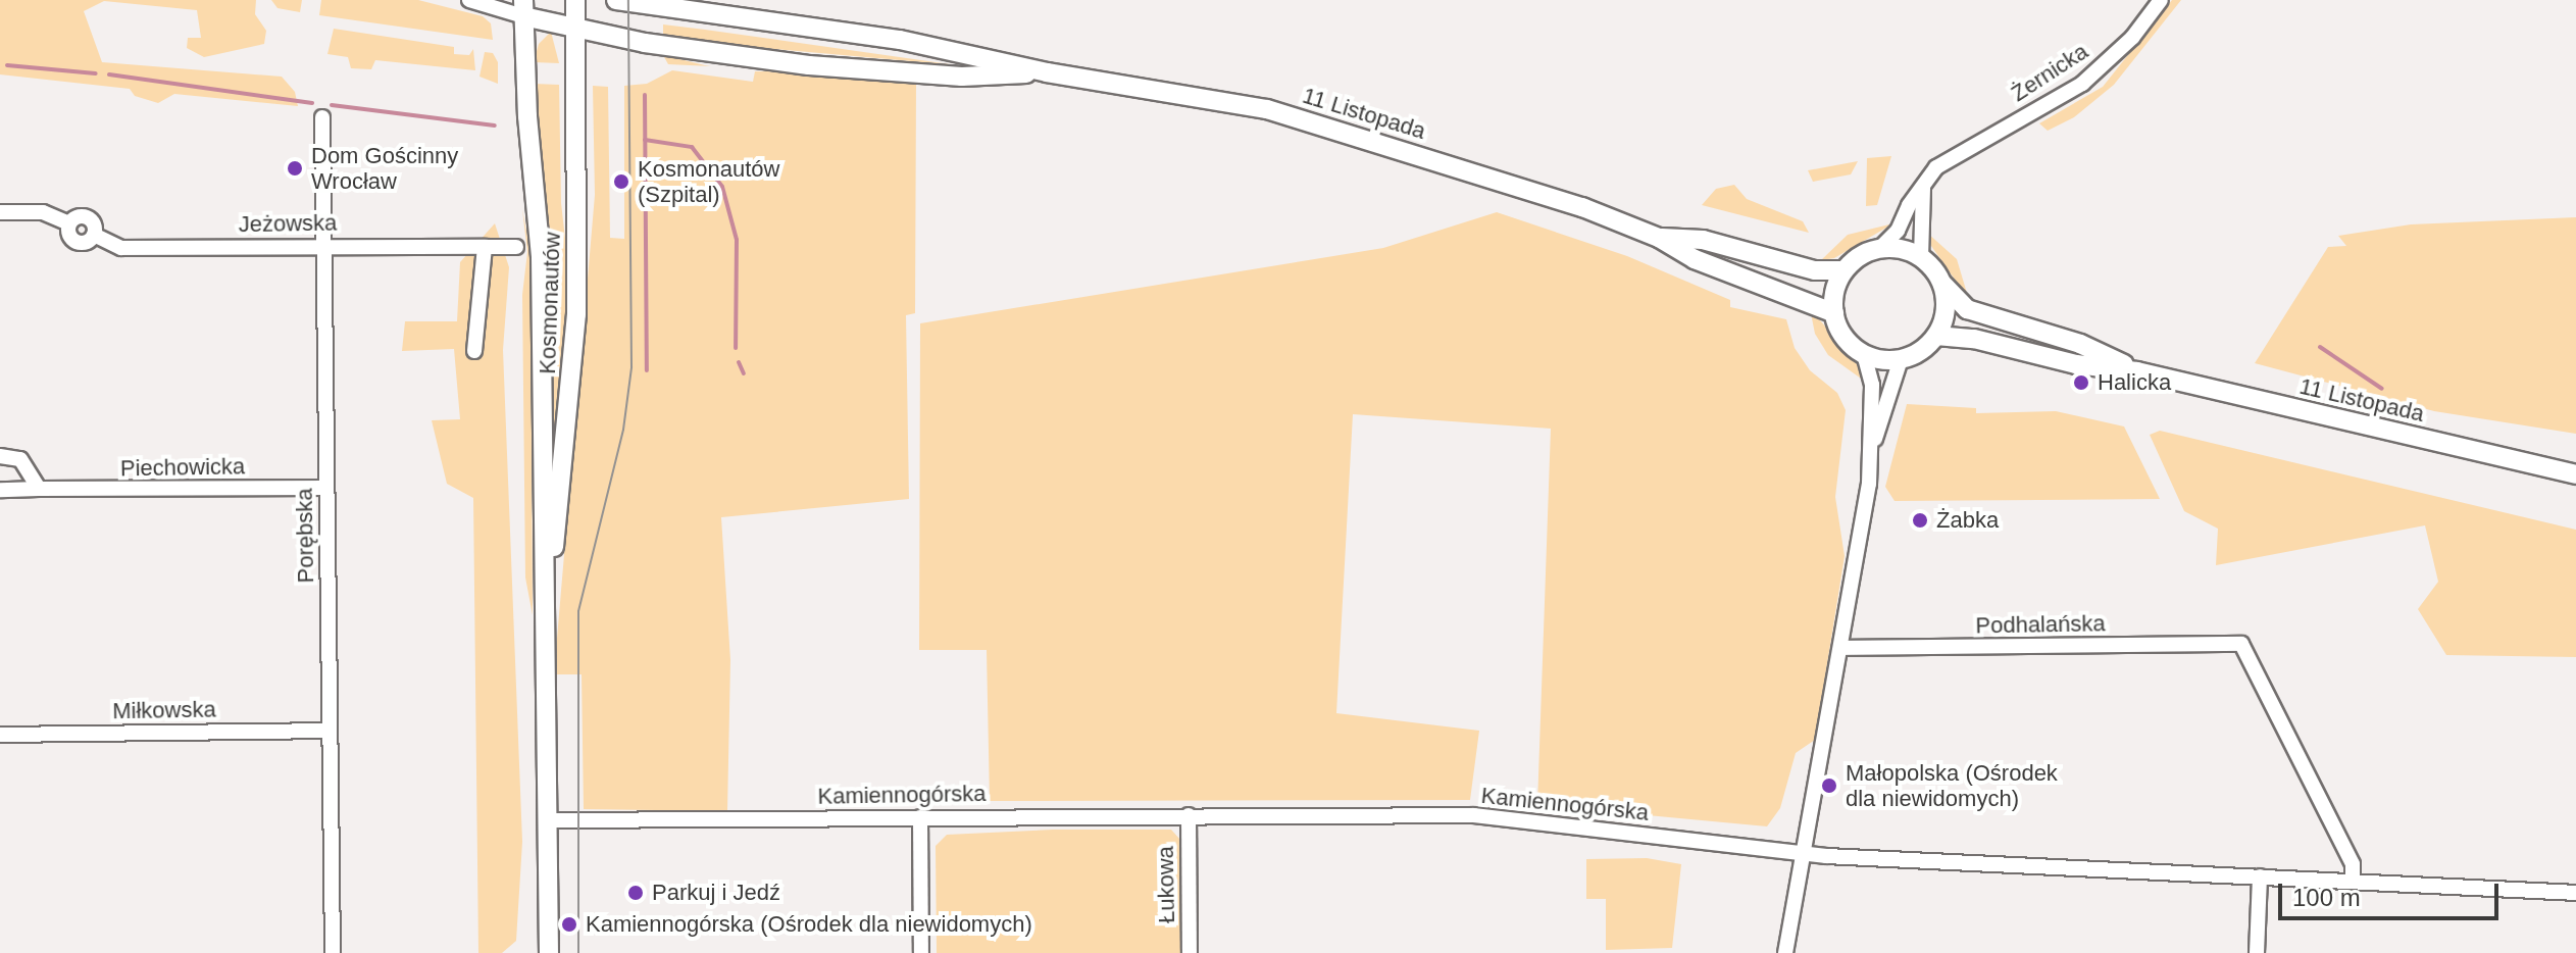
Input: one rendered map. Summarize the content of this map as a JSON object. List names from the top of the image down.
{
  "streets": {
    "main road": ["11 Listopada", "Kosmonautów"],
    "street": [
      "Żernicka",
      "Jeżowska",
      "Piechowicka",
      "Porębska",
      "Podhalańska",
      "Miłkowska",
      "Kamiennogórska",
      "Łukowa"
    ]
  },
  "crossings": [
    ["11 Listopada", "Kosmonautów"],
    ["Jeżowska", "Porębska"],
    ["Kosmonautów", "Kamiennogórska"],
    ["Piechowicka", "Porębska"],
    ["Porębska", "Miłkowska"],
    ["Podhalańska", "Kamiennogórska"],
    ["Kamiennogórska", "Łukowa"]
  ],
  "places": [
    "Dom Gościnny Wrocław",
    "Kosmonautów (Szpital)",
    "Halicka",
    "Żabka",
    "Małopolska (Ośrodek dla niewidomych)",
    "Parkuj i Jedź",
    "Kamiennogórska (Ośrodek dla niewidomych)"
  ],
  "scale_bar": "100 m"
}
